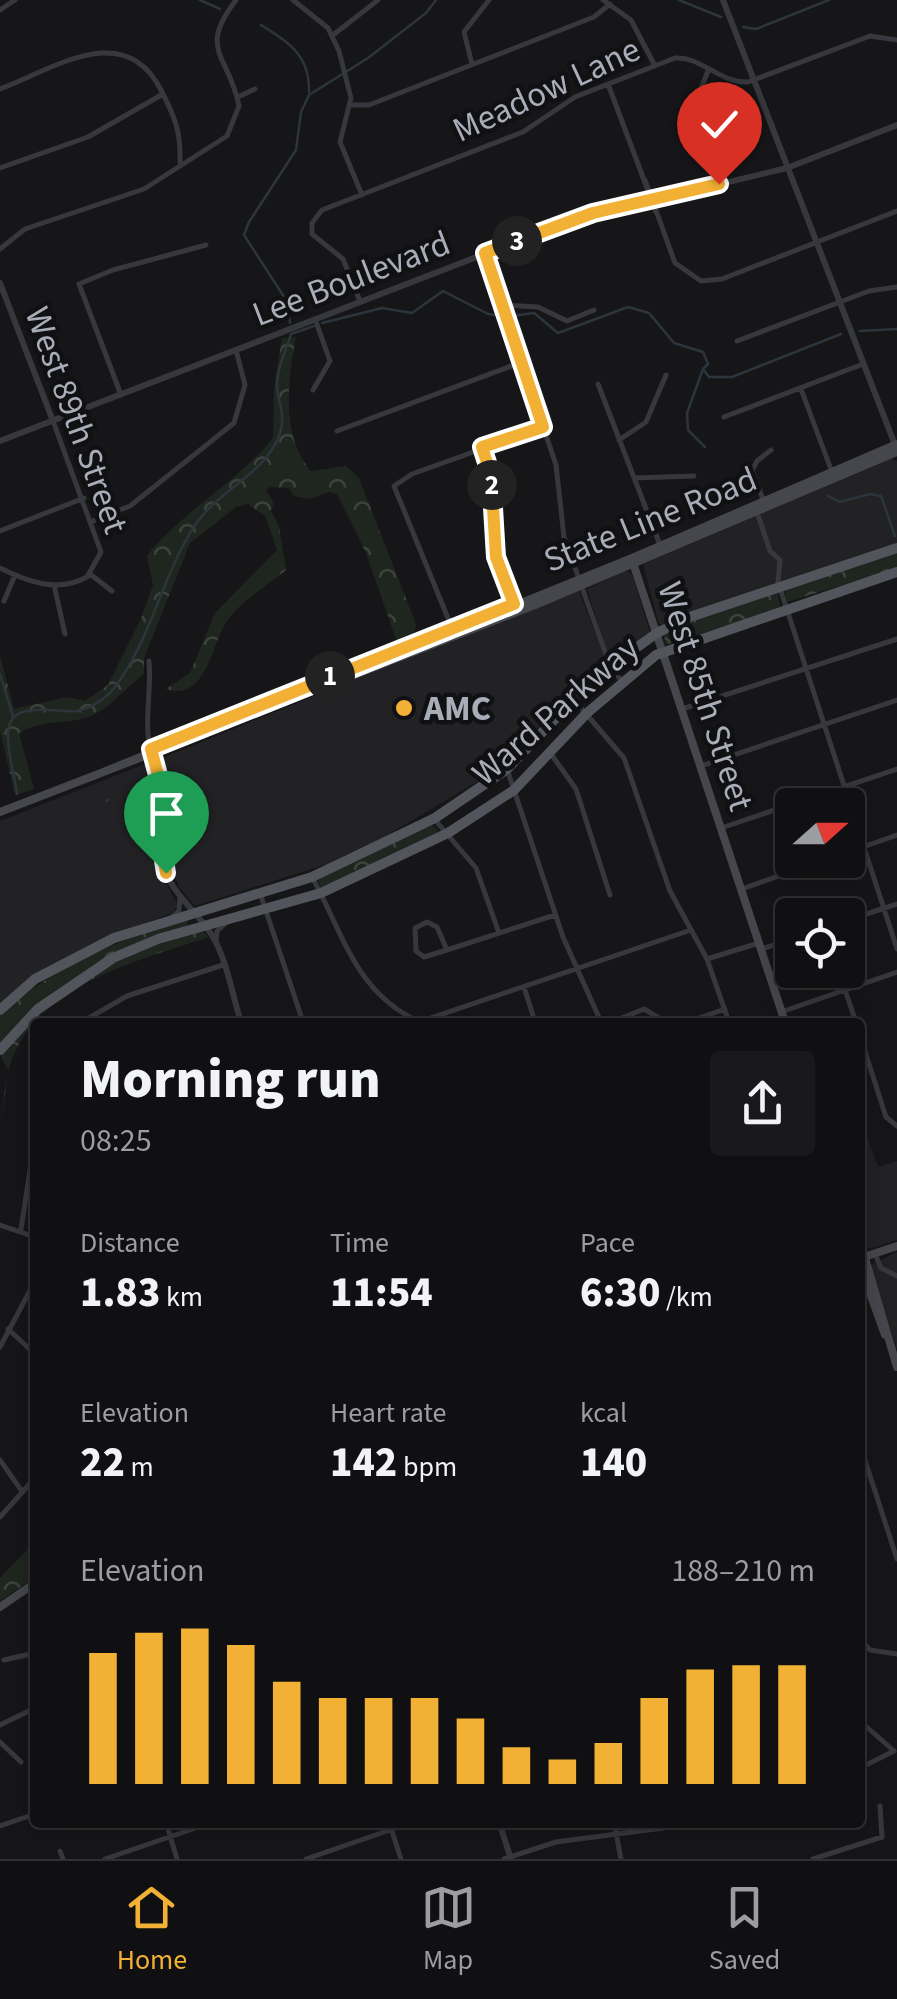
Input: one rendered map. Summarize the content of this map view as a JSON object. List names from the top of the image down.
{
  "streets": {
    "main road": ["State Line Road", "West 85th Street", "Ward Parkway"],
    "street": ["Meadow Lane", "Lee Boulevard", "West 89th Street"]
  },
  "crossings": [
    ["Meadow Lane", "Lee Boulevard"],
    ["Lee Boulevard", "West 89th Street"],
    ["State Line Road", "West 85th Street"],
    ["West 85th Street", "Ward Parkway"]
  ],
  "places": ["AMC"],
  "north": "right",
  "page": {
    "pins": ["3", "2", "1"],
    "heading": ["Morning run", "08:25"],
    "stats": [
      ["Distance", "1.83 km"],
      ["Time", "11:54"],
      ["Pace", "6:30 /km"],
      ["Elevation", "22 m"],
      ["Heart rate", "142 bpm"],
      ["kcal", "140"]
    ],
    "chart": ["Elevation", "188–210 m"],
    "tabs": ["Home", "Map", "Saved"]
  }
}
